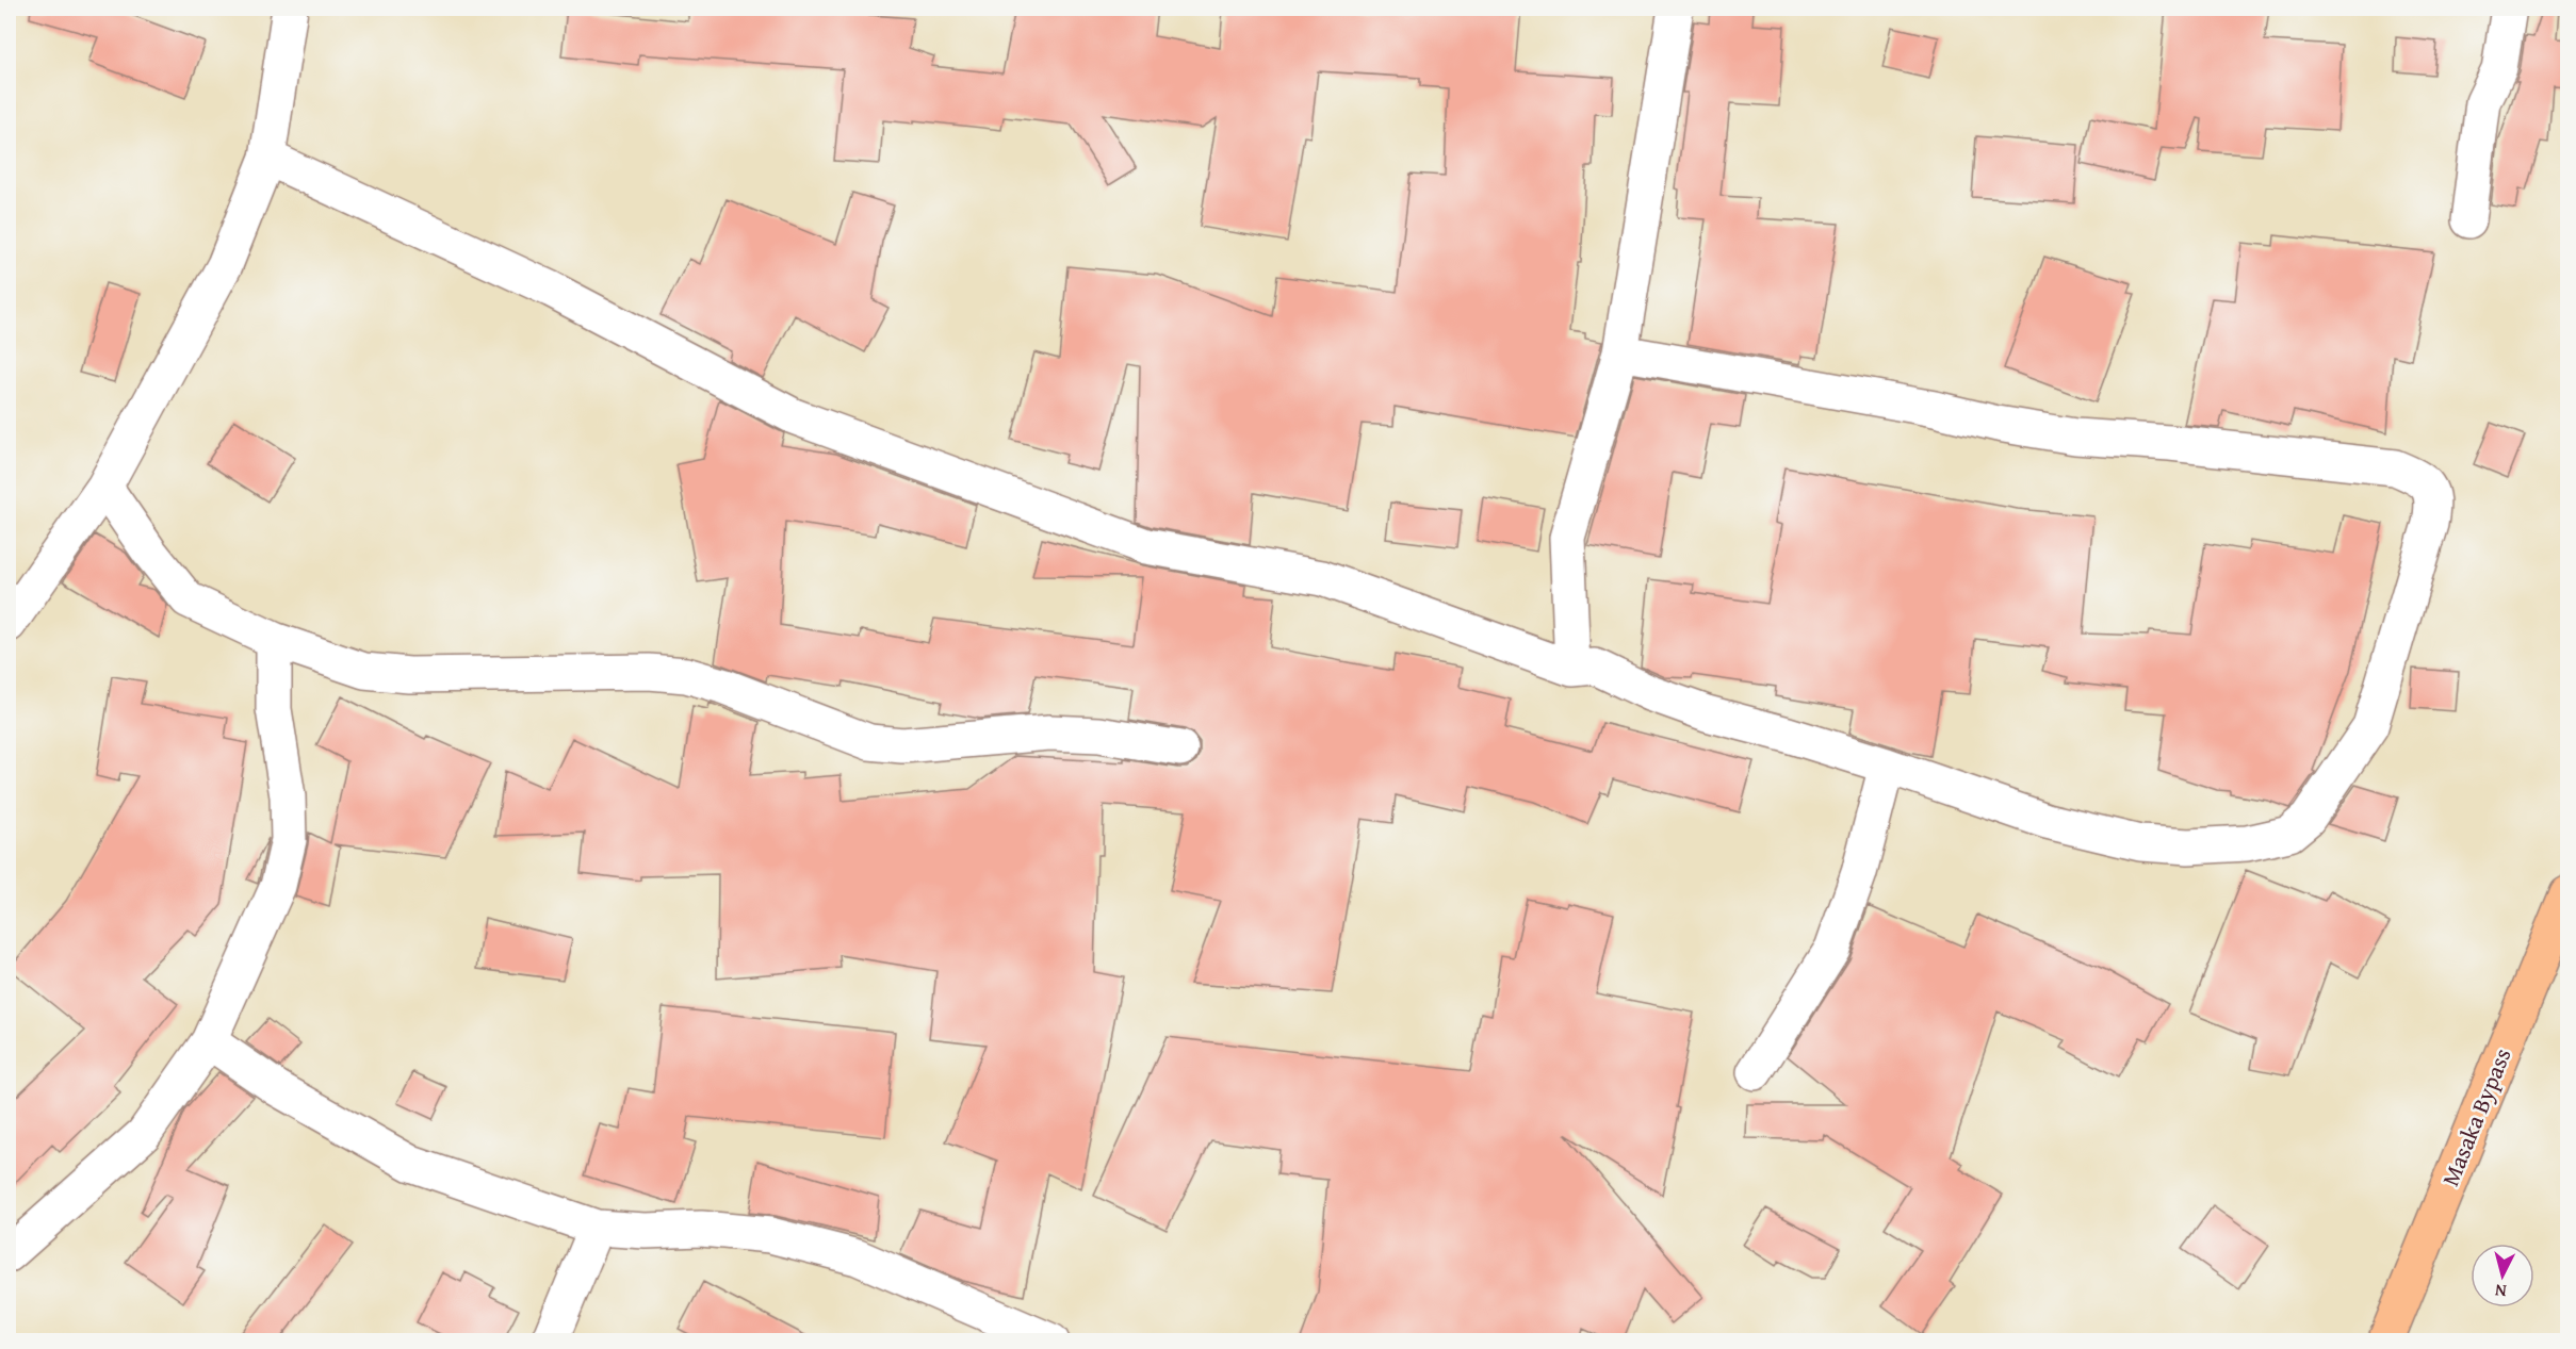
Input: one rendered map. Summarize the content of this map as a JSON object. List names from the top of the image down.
{
  "streets": {
    "highway": ["Masaka Bypass"]
  },
  "north": "bottom"
}
